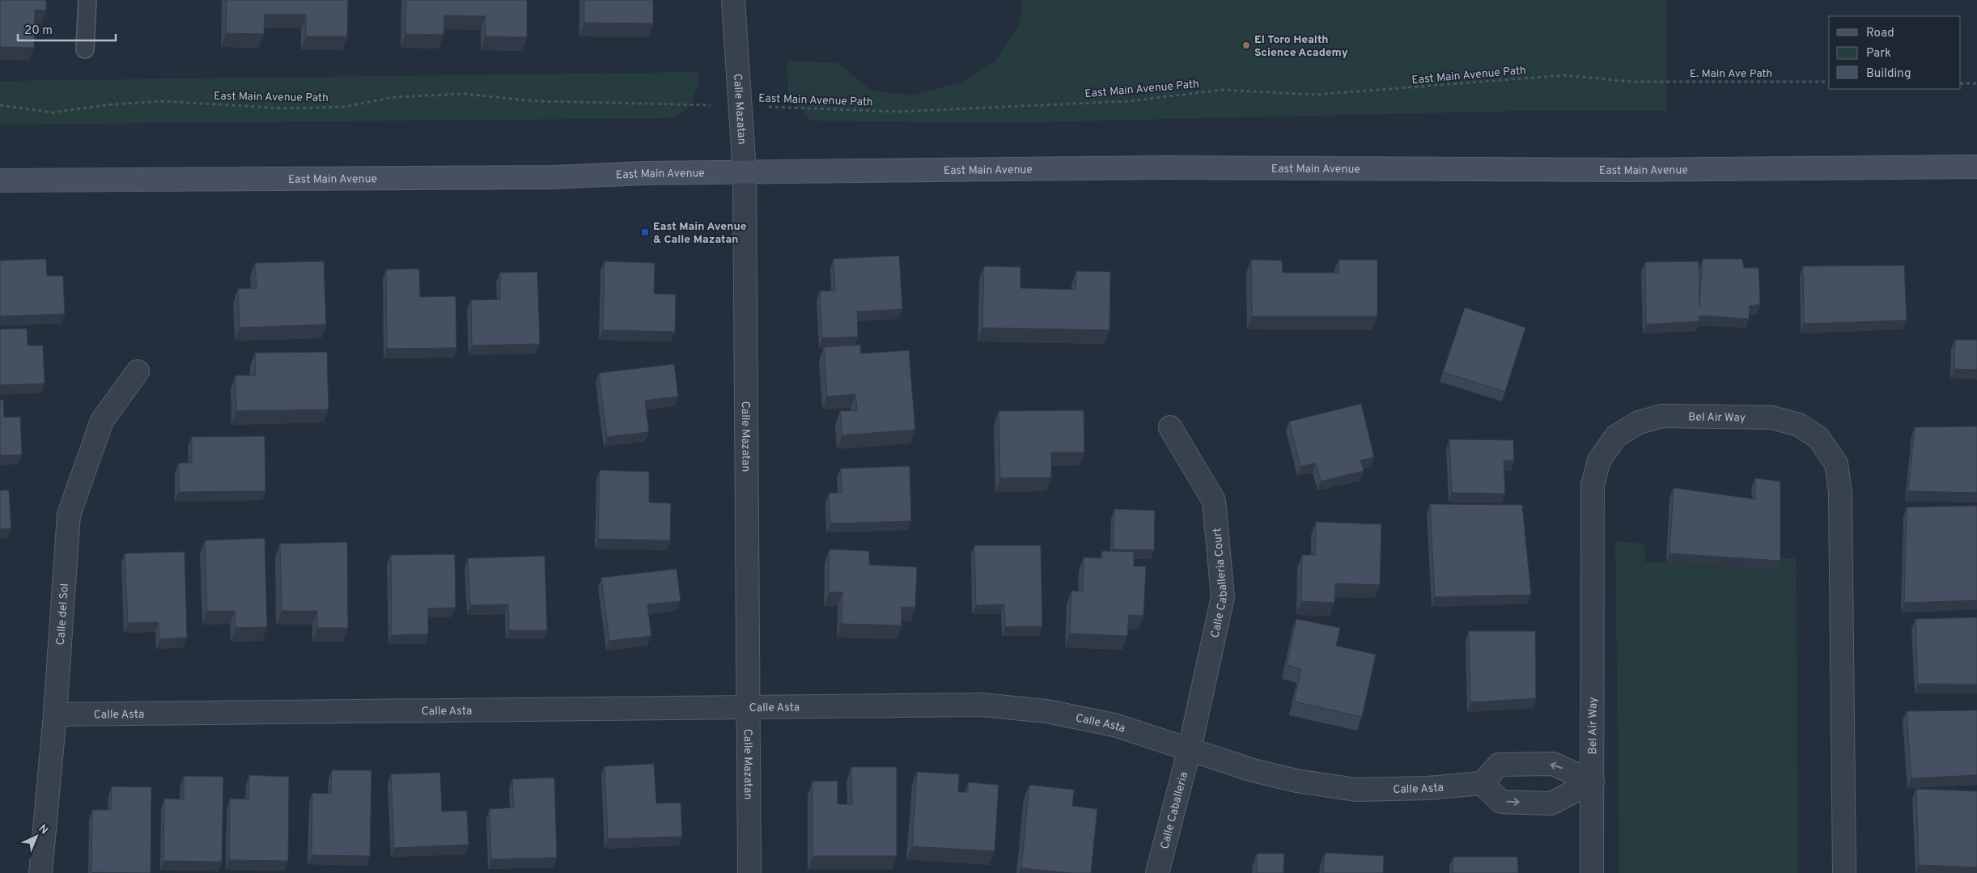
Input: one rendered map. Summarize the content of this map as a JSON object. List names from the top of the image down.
{
  "streets": {
    "main road": ["East Main Avenue"],
    "street": [
      "Calle Mazatan",
      "Bel Air Way",
      "Calle Caballeria Court",
      "Calle del Sol",
      "Calle Asta",
      "Calle Caballeria"
    ],
    "path": ["E. Main Ave Path", "East Main Avenue Path"]
  },
  "crossings": [
    ["E. Main Ave Path", "East Main Avenue Path"],
    ["East Main Avenue Path", "Calle Mazatan"],
    ["Calle Mazatan", "East Main Avenue"],
    ["Calle Mazatan", "Calle Asta"],
    ["Calle Caballeria Court", "Calle Asta"],
    ["Calle Caballeria Court", "Calle Caballeria"],
    ["Calle del Sol", "Calle Asta"],
    ["Calle Asta", "Calle Caballeria"]
  ],
  "places": {
    "other": ["El Toro Health Science Academy"],
    "transit": ["East Main Avenue & Calle Mazatan"]
  },
  "legend": ["Road", "Park", "Building"],
  "scale_bar": "20 m",
  "north": "top right"
}
